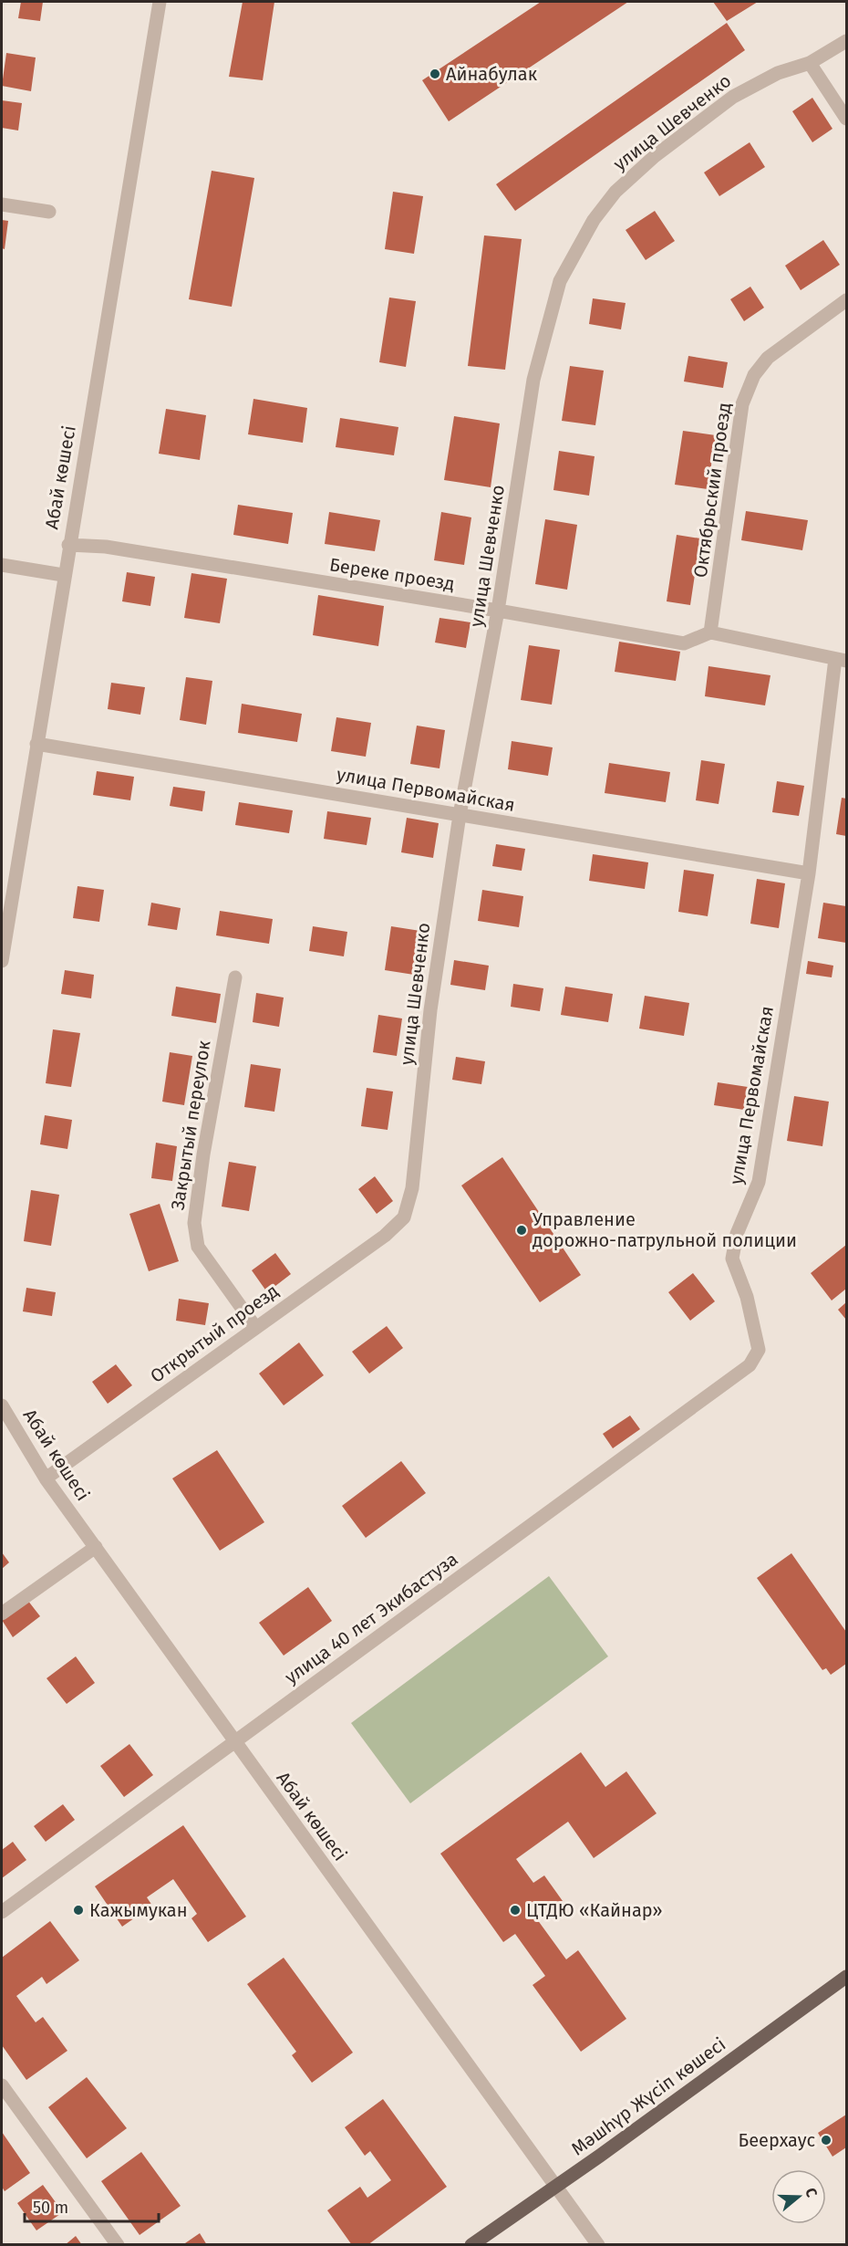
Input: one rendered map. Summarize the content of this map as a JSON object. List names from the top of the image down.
{
  "streets": {
    "main road": ["Мәшһүр Жүсіп көшесі"],
    "street": [
      "улица Шевченко",
      "Абай көшесі",
      "Октябрьский проезд",
      "Береке проезд",
      "улица Первомайская",
      "Закрытый переулок",
      "Открытый проезд",
      "улица 40 лет Экибастуза"
    ]
  },
  "crossings": [
    ["улица Шевченко", "Береке проезд"],
    ["улица Шевченко", "улица Первомайская"],
    ["улица Шевченко", "Открытый проезд"],
    ["Абай көшесі", "Береке проезд"],
    ["Абай көшесі", "улица Первомайская"],
    ["Абай көшесі", "Открытый проезд"],
    ["Абай көшесі", "улица 40 лет Экибастуза"],
    ["Абай көшесі", "Мәшһүр Жүсіп көшесі"],
    ["Октябрьский проезд", "Береке проезд"],
    ["улица Первомайская", "улица 40 лет Экибастуза"],
    ["Закрытый переулок", "Открытый проезд"]
  ],
  "places": [
    "Айнабулак",
    "Управление дорожно-патрульной полиции",
    "Кажымукан",
    "ЦТДЮ «Кайнар»",
    "Беерхаус"
  ],
  "scale_bar": "50 m",
  "north": "right"
}
